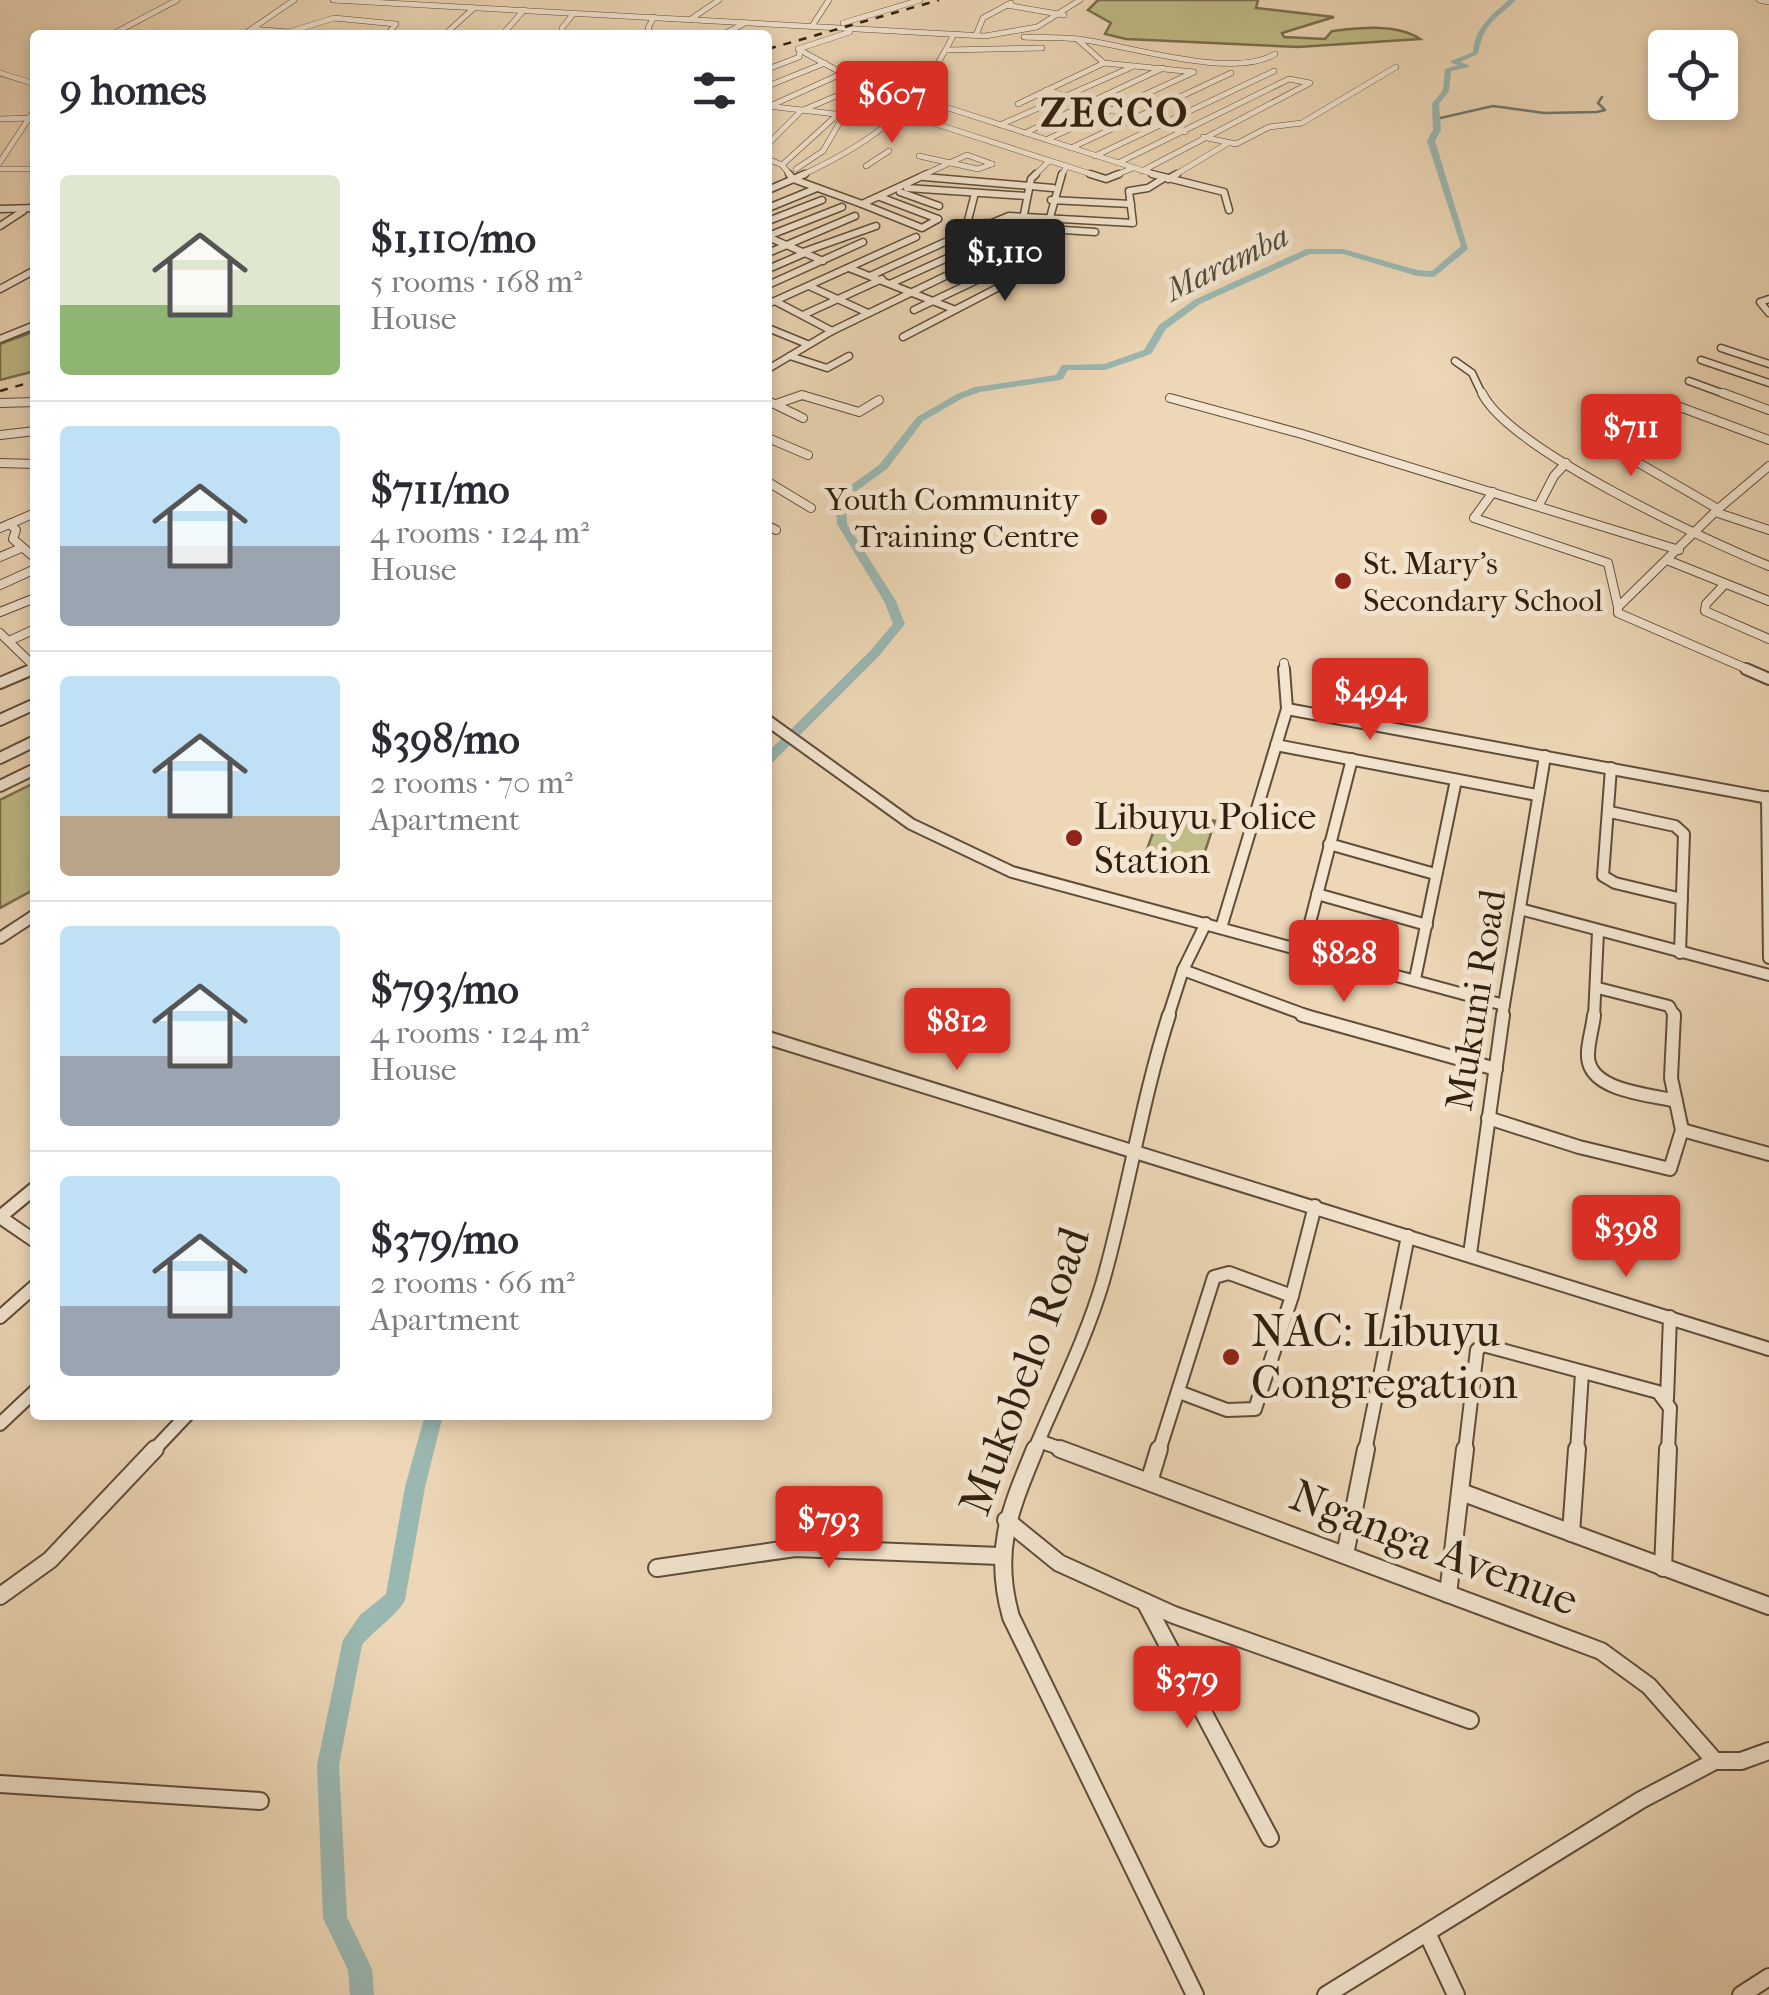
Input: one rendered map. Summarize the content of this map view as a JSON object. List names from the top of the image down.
{
  "streets": {
    "street": ["Mukuni Road", "Mukobelo Road", "Nganga Avenue"]
  },
  "crossings": [
    ["Mukobelo Road", "Nganga Avenue"]
  ],
  "districts": ["ZECCO"],
  "water": ["Maramba"],
  "places": [
    "Youth Community Training Centre",
    "St. Mary's Secondary School",
    "Libuyu Police Station",
    "NAC: Libuyu Congregation"
  ],
  "page": {
    "heading": "9 homes",
    "price": [
      "$607",
      "$1,110",
      "$711",
      "$494",
      "$828",
      "$812",
      "$398",
      "$793",
      "$379"
    ],
    "list": [
      {
        "name": "$1,110/mo",
        "note": "5 rooms · 168 m² · House"
      },
      {
        "name": "$711/mo",
        "note": "4 rooms · 124 m² · House"
      },
      {
        "name": "$398/mo",
        "note": "2 rooms · 70 m² · Apartment"
      },
      {
        "name": "$793/mo",
        "note": "4 rooms · 124 m² · House"
      },
      {
        "name": "$379/mo",
        "note": "2 rooms · 66 m² · Apartment"
      }
    ]
  }
}
